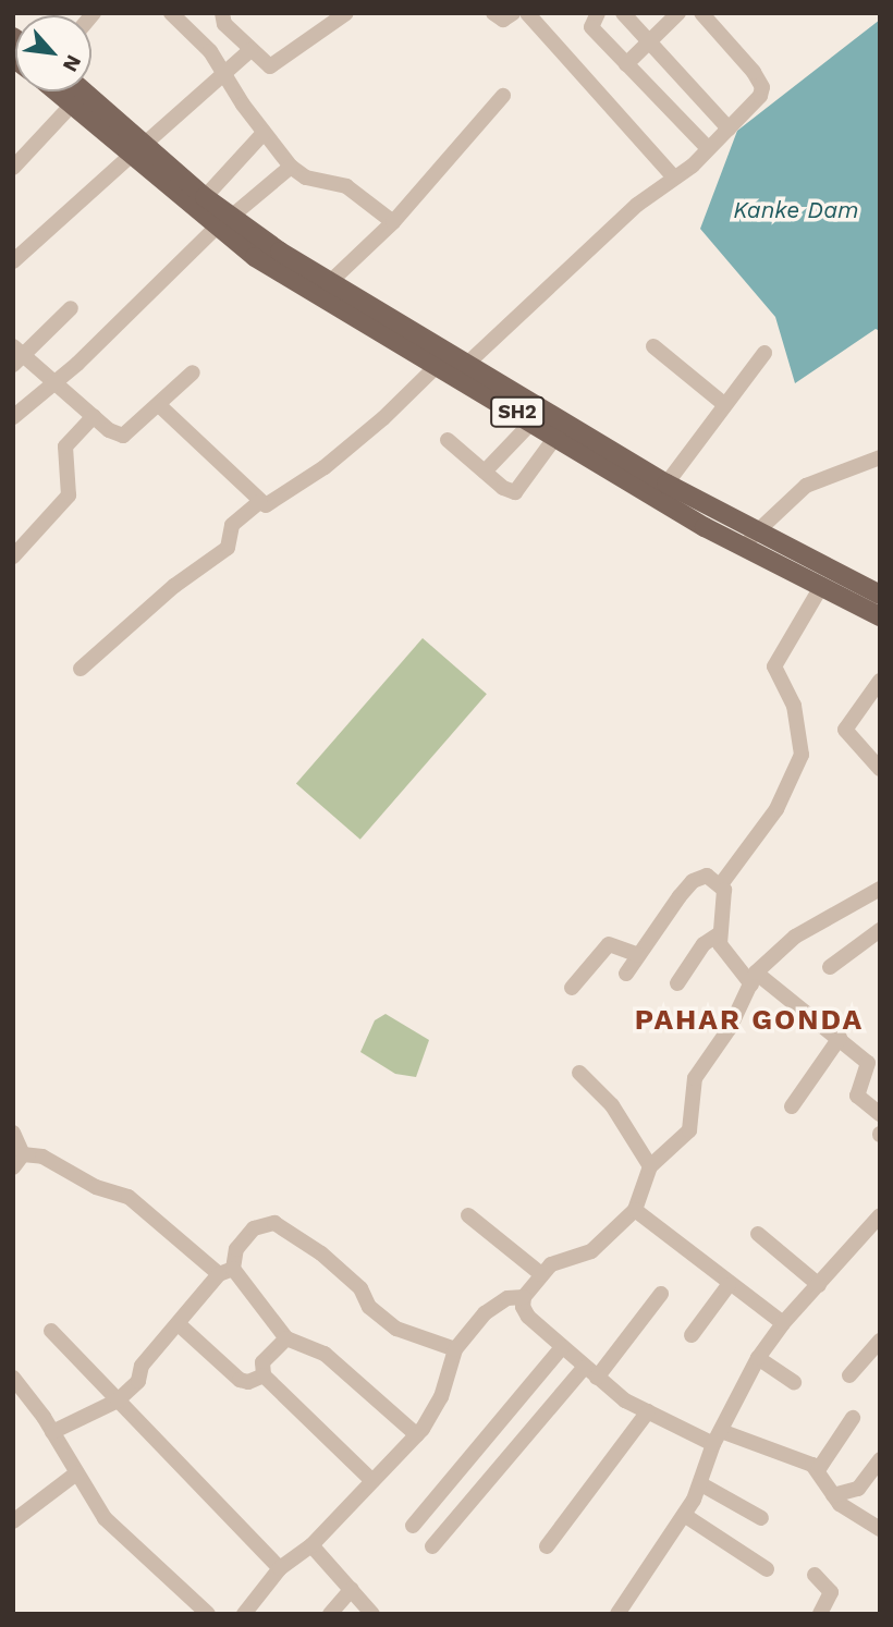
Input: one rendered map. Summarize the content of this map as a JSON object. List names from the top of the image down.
{
  "streets": {
    "main road": ["SH2"]
  },
  "districts": ["PAHAR GONDA"],
  "water": ["Kanke Dam"],
  "north": "bottom right"
}
